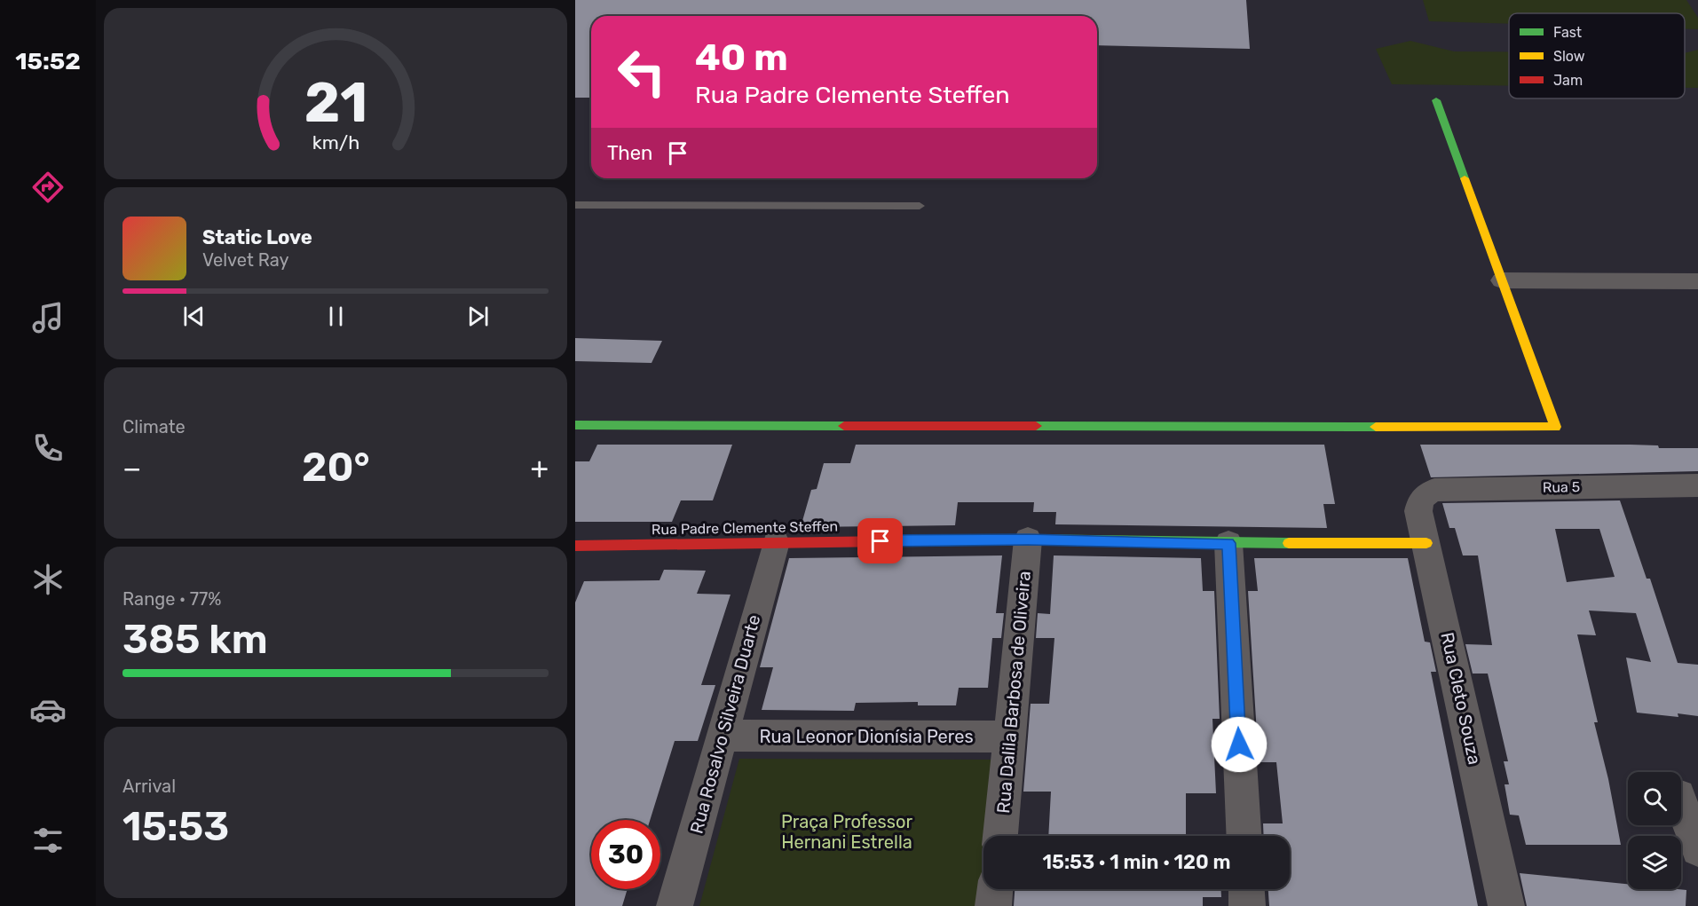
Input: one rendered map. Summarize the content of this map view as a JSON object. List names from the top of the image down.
{
  "streets": {
    "street": [
      "Rua 5",
      "Rua Padre Clemente Steffen",
      "Rua Dalila Barbosa de Oliveira",
      "Rua Cleto Souza",
      "Rua Rosalvo Silveira Duarte",
      "Rua Leonor Dionísia Peres"
    ]
  },
  "crossings": [
    ["Rua 5", "Rua Cleto Souza"],
    ["Rua Padre Clemente Steffen", "Rua Dalila Barbosa de Oliveira"],
    ["Rua Padre Clemente Steffen", "Rua Cleto Souza"],
    ["Rua Padre Clemente Steffen", "Rua Rosalvo Silveira Duarte"],
    ["Rua Dalila Barbosa de Oliveira", "Rua Leonor Dionísia Peres"],
    ["Rua Rosalvo Silveira Duarte", "Rua Leonor Dionísia Peres"]
  ],
  "parks": ["Praça Professor Hernani Estrella"],
  "legend": ["Fast", "Slow", "Jam"],
  "page": {
    "tabs": "15:52",
    "turn": ["40 m", "Rua Padre Clemente Steffen"],
    "then": "Then",
    "song": ["Static Love", "Velvet Ray"],
    "tile": [
      "Climate",
      ["Range · 77%", "385 km"],
      ["Arrival", "15:53"]
    ],
    "heat": ["−", "20°", "+"],
    "limit": "30",
    "trip": "15:53 · 1 min · 120 m",
    "gauge": ["21", "km/h"]
  }
}
